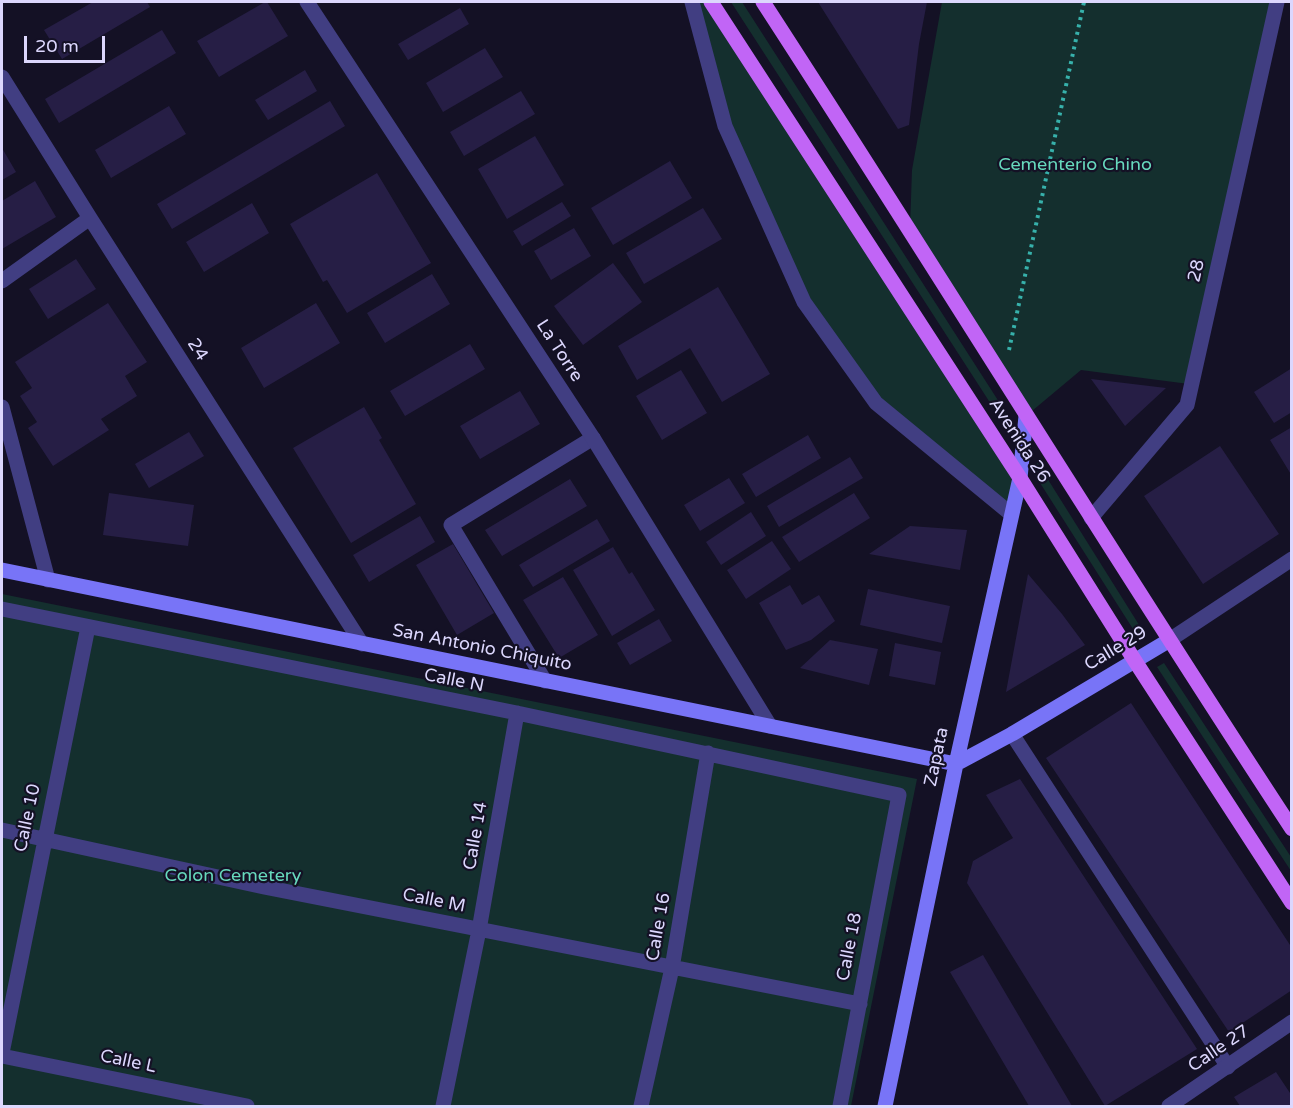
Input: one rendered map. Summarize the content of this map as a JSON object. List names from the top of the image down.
{
  "streets": {
    "main road": [
      "Avenida 26",
      "San Antonio Chiquito",
      "Calle 29",
      "Zapata"
    ],
    "street": [
      "28",
      "24",
      "La Torre",
      "Calle N",
      "Calle 10",
      "Calle 14",
      "Calle M",
      "Calle 16",
      "Calle 18",
      "Calle 27",
      "Calle L"
    ]
  },
  "crossings": [
    ["28", "Avenida 26"],
    ["24", "San Antonio Chiquito"],
    ["La Torre", "San Antonio Chiquito"],
    ["Avenida 26", "Calle 29"],
    ["Avenida 26", "Zapata"],
    ["San Antonio Chiquito", "Calle 29"],
    ["San Antonio Chiquito", "Zapata"],
    ["Calle 29", "Zapata"],
    ["Calle N", "Calle 10"],
    ["Calle N", "Calle 14"],
    ["Calle N", "Calle 16"],
    ["Calle N", "Calle 18"],
    ["Calle 10", "Calle M"],
    ["Calle 10", "Calle L"],
    ["Calle 14", "Calle M"],
    ["Calle M", "Calle 16"],
    ["Calle M", "Calle 18"]
  ],
  "parks": ["Cementerio Chino", "Colon Cemetery"],
  "scale_bar": "20 m"
}
